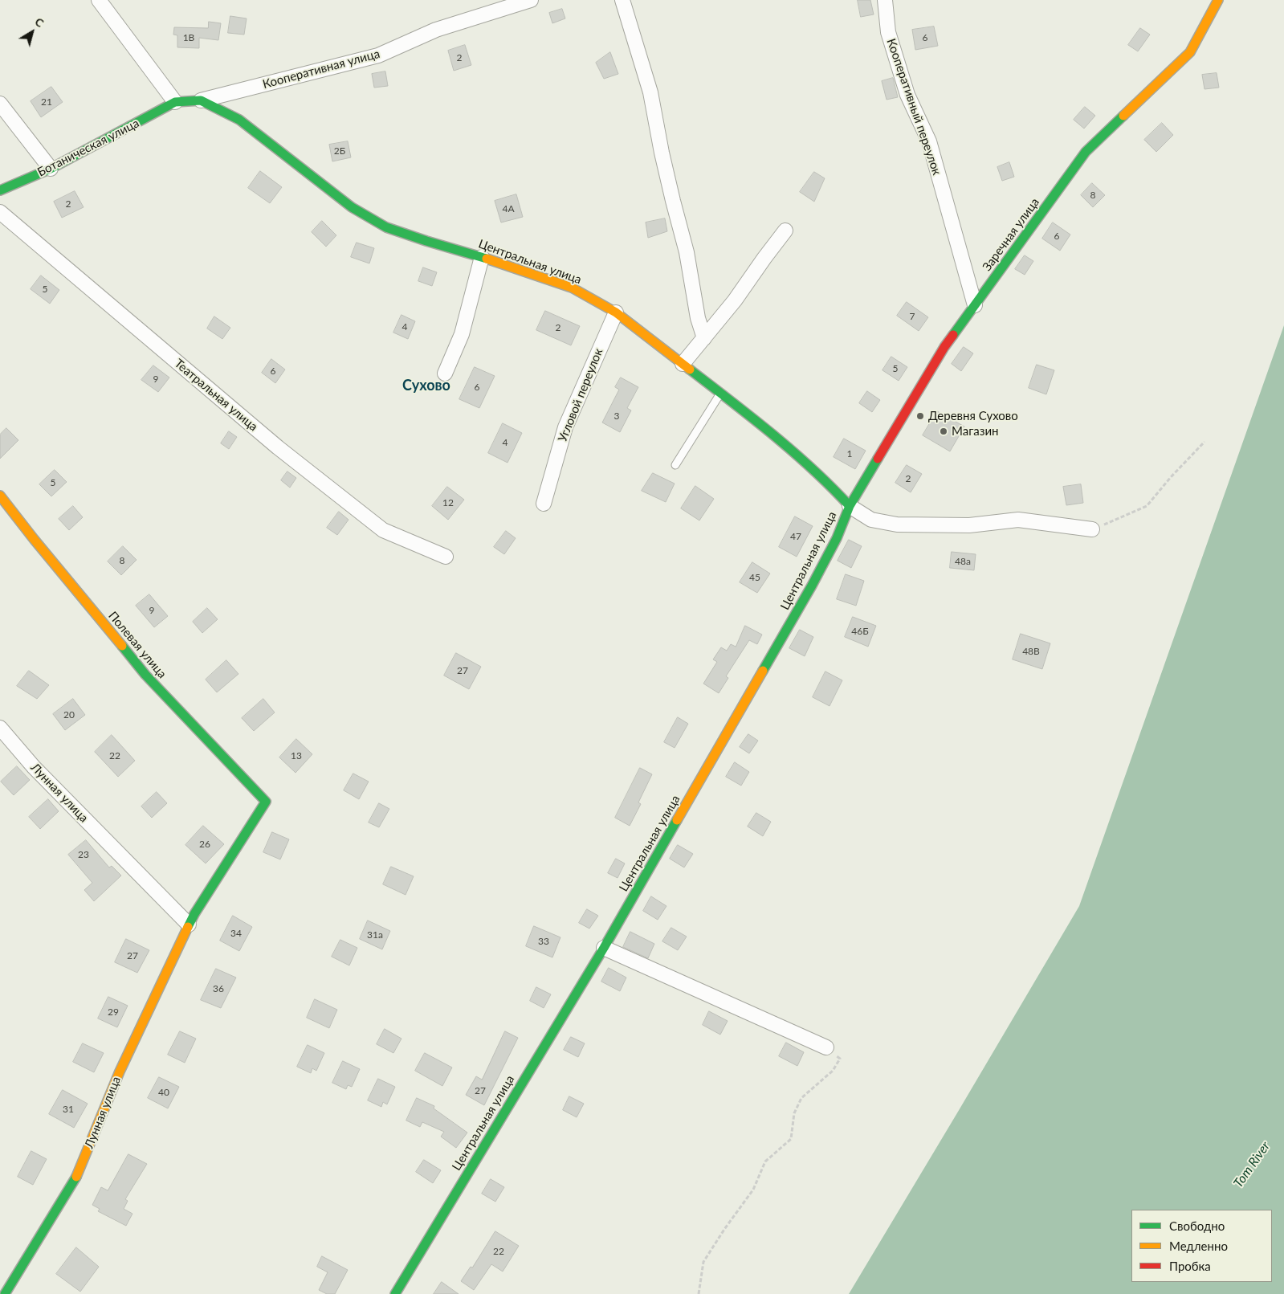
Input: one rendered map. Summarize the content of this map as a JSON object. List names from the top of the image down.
{
  "streets": {
    "street": [
      "Кооперативная улица",
      "Кооперативный переулок",
      "Ботаническая улица",
      "Заречная улица",
      "Центральная улица",
      "Театральная улица",
      "Угловой переулок",
      "Полевая улица",
      "Лунная улица"
    ]
  },
  "crossings": [
    ["Кооперативная улица", "Ботаническая улица"],
    ["Кооперативная улица", "Центральная улица"],
    ["Кооперативный переулок", "Заречная улица"],
    ["Ботаническая улица", "Центральная улица"],
    ["Заречная улица", "Центральная улица"],
    ["Центральная улица", "Угловой переулок"],
    ["Полевая улица", "Лунная улица"]
  ],
  "districts": ["Сухово"],
  "water": ["Tom River"],
  "places": ["Деревня Сухово", "Магазин"],
  "house_numbers": [
    "1В",
    "6",
    "2",
    "21",
    "2Б",
    "8",
    "2",
    "4А",
    "6",
    "5",
    "7",
    "4",
    "2",
    "5",
    "6",
    "9",
    "6",
    "3",
    "4",
    "1",
    "2",
    "5",
    "12",
    "47",
    "8",
    "48а",
    "45",
    "9",
    "46Б",
    "48В",
    "27",
    "20",
    "22",
    "13",
    "26",
    "23",
    "34",
    "31а",
    "33",
    "27",
    "36",
    "29",
    "27",
    "40",
    "31",
    "22"
  ],
  "legend": ["Свободно", "Медленно", "Пробка"],
  "north": "top right"
}
